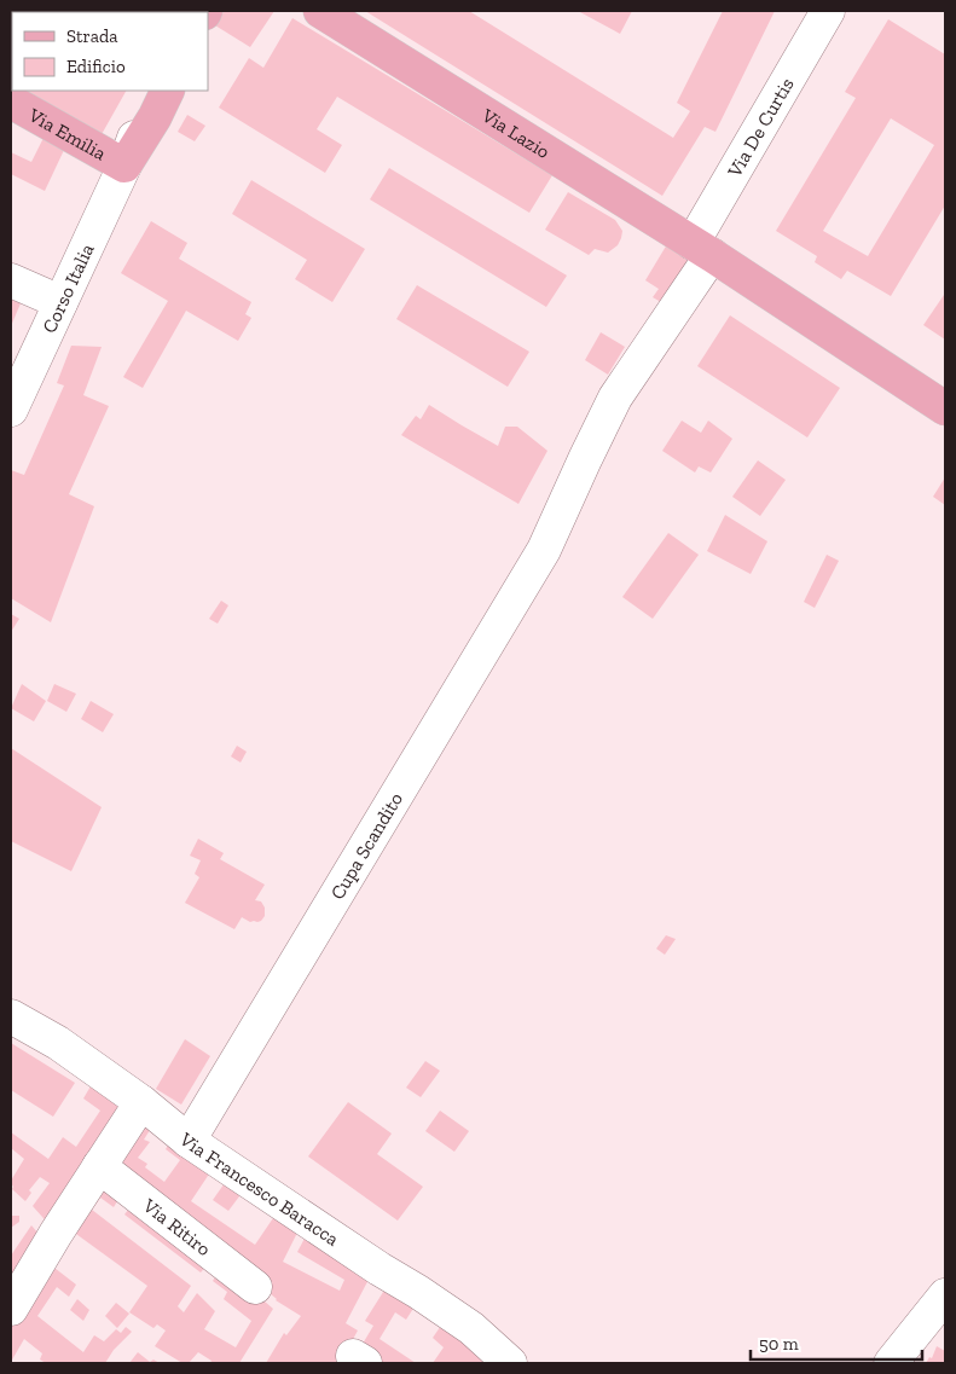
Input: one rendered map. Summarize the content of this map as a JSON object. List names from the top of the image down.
{
  "streets": {
    "main road": ["Via Emilia", "Via Lazio", "Corso Italia"],
    "street": [
      "Via De Curtis",
      "Cupa Scandito",
      "Via Francesco Baracca",
      "Via Ritiro"
    ]
  },
  "crossings": [
    ["Via De Curtis", "Via Lazio"],
    ["Via De Curtis", "Cupa Scandito"],
    ["Via Emilia", "Corso Italia"],
    ["Via Lazio", "Cupa Scandito"],
    ["Cupa Scandito", "Via Francesco Baracca"]
  ],
  "legend": ["Strada", "Edificio"],
  "scale_bar": "50 m"
}
